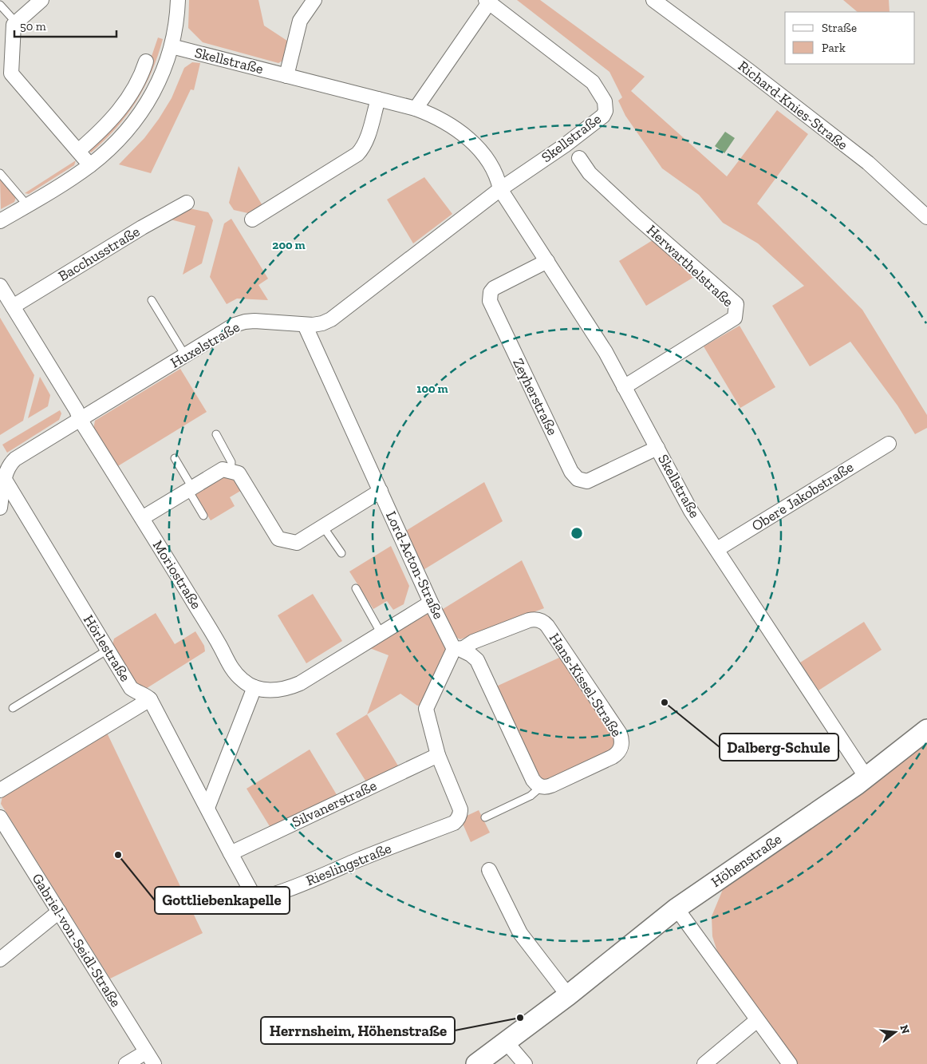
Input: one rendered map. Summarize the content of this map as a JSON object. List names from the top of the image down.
{
  "streets": {
    "main road": ["Höhenstraße"],
    "street": [
      "Skellstraße",
      "Richard-Knies-Straße",
      "Bacchusstraße",
      "Herwarthelstraße",
      "Huxelstraße",
      "Zeyherstraße",
      "Obere Jakobstraße",
      "Lord-Acton-Straße",
      "Moriostraße",
      "Hörlestraße",
      "Hans-Kissel-Straße",
      "Silvanerstraße",
      "Rieslingstraße",
      "Gabriel-von-Seidl-Straße"
    ]
  },
  "crossings": [
    ["Skellstraße", "Herwarthelstraße"],
    ["Skellstraße", "Huxelstraße"],
    ["Skellstraße", "Zeyherstraße"],
    ["Skellstraße", "Obere Jakobstraße"],
    ["Skellstraße", "Höhenstraße"],
    ["Bacchusstraße", "Moriostraße"],
    ["Huxelstraße", "Lord-Acton-Straße"],
    ["Huxelstraße", "Moriostraße"],
    ["Huxelstraße", "Hörlestraße"],
    ["Lord-Acton-Straße", "Moriostraße"],
    ["Lord-Acton-Straße", "Hans-Kissel-Straße"],
    ["Hörlestraße", "Rieslingstraße"],
    ["Silvanerstraße", "Rieslingstraße"]
  ],
  "places": ["Dalberg-Schule", "Gottliebenkapelle", "Herrnsheim, Höhenstraße"],
  "legend": ["Straße", "Park"],
  "scale_bar": "50 m",
  "north": "right",
  "rings": ["200 m", "100 m"]
}
